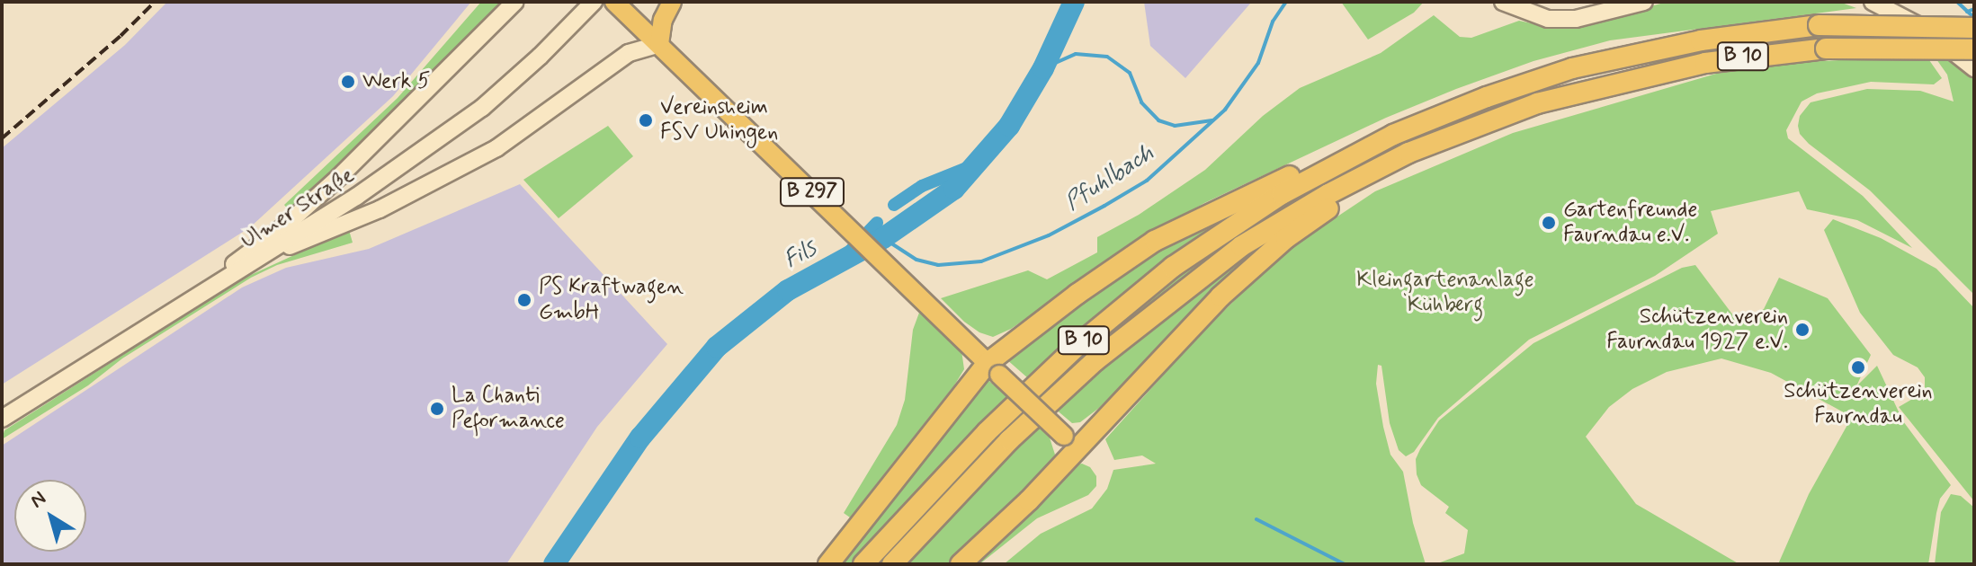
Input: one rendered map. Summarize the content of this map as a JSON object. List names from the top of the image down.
{
  "streets": {
    "highway": ["B 10"],
    "main road": ["B 297", "Ulmer Straße"]
  },
  "crossings": [
    ["B 10", "B 297"]
  ],
  "water": ["Pfuhlbach", "Fils"],
  "parks": ["Kleingartenanlage Kühberg"],
  "places": [
    "Werk 5",
    "Vereinsheim FSV Uhingen",
    "Gartenfreunde Faurndau e.V.",
    "PS Kraftwagen GmbH",
    "Schützenverein Faurndau 1927 e.V.",
    "Schützenverein Faurndau",
    "La Chanti Peformance"
  ],
  "north": "top left"
}
